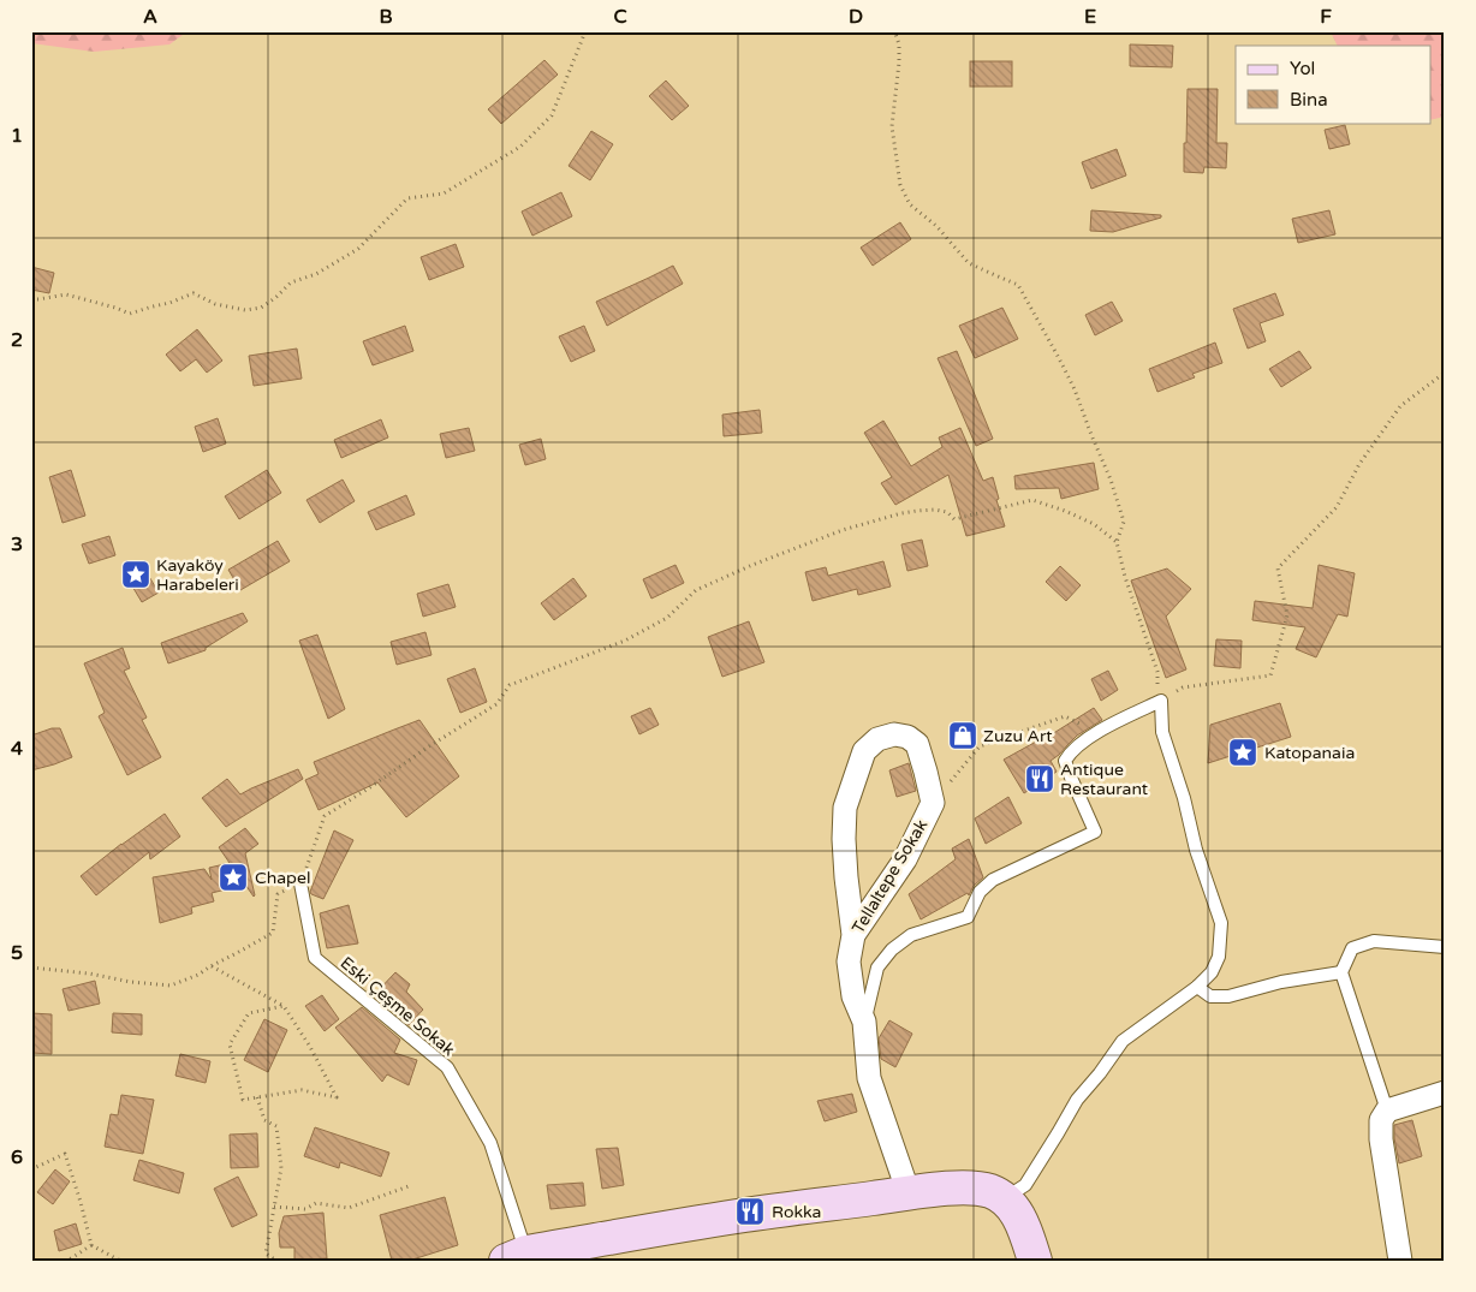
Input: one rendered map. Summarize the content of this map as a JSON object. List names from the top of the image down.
{
  "streets": {
    "street": ["Tellaltepe Sokak"],
    "lane": ["Eski Çeşme Sokak"]
  },
  "places": {
    "place": ["Kayaköy Harabeleri", "Katopanaia", "Chapel"],
    "shop": ["Zuzu Art"],
    "restaurant": ["Antique Restaurant", "Rokka"]
  },
  "legend": ["Yol", "Bina"],
  "grid": {
    "columns": [
      "A",
      "B",
      "C",
      "D",
      "E",
      "F"
    ],
    "rows": [
      "1",
      "2",
      "3",
      "4",
      "5",
      "6"
    ]
  }
}
